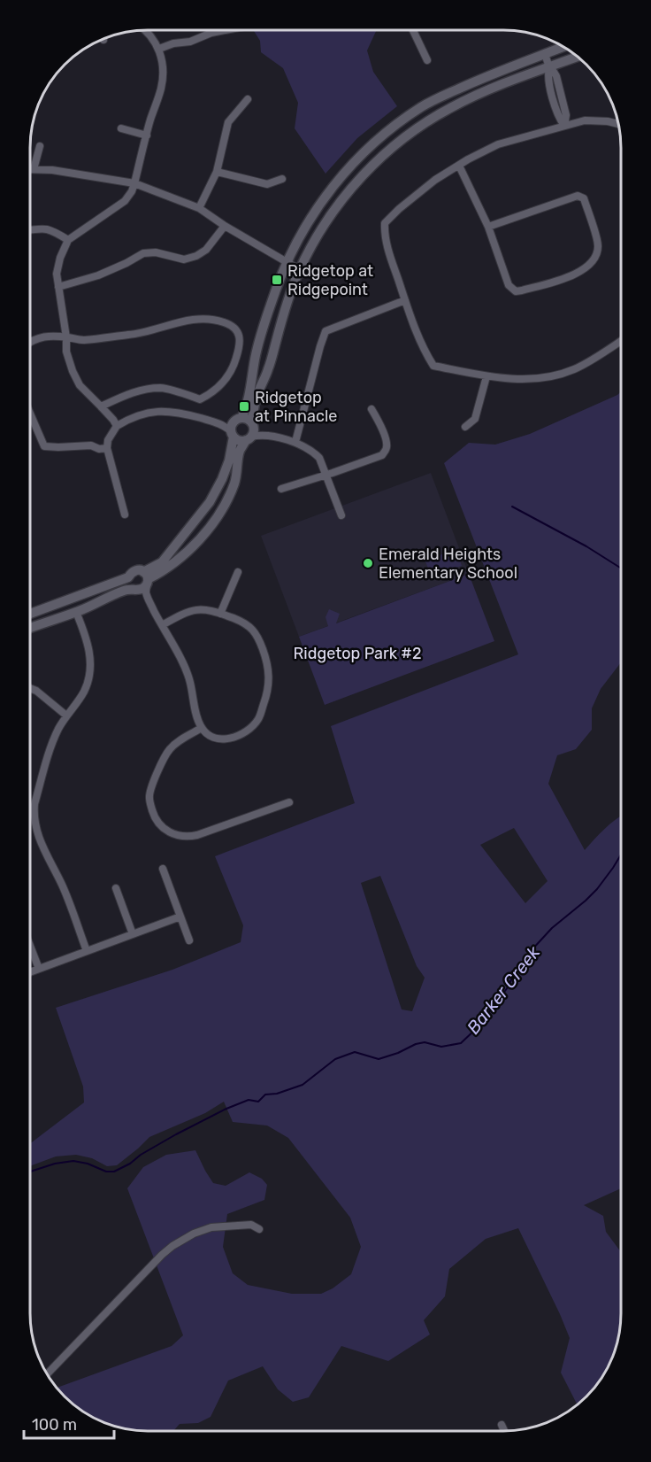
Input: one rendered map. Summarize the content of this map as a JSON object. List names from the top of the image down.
{
  "water": ["Barker Creek"],
  "parks": ["Ridgetop Park #2"],
  "places": {
    "transit": ["Ridgetop at Ridgepoint", "Ridgetop at Pinnacle"],
    "other": ["Emerald Heights Elementary School"]
  },
  "scale_bar": "100 m"
}
